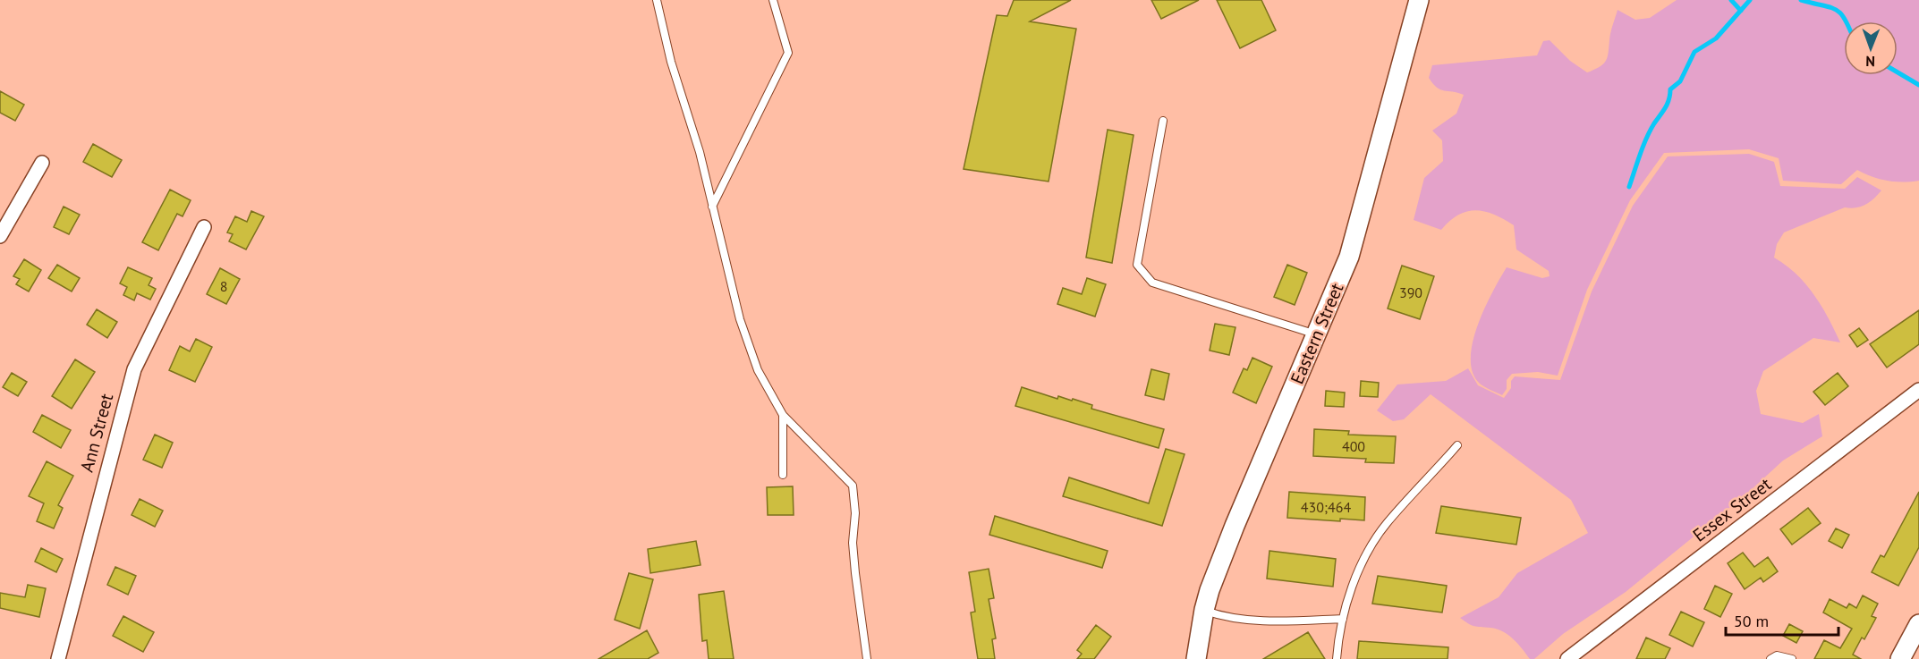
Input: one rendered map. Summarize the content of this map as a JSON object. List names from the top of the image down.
{
  "streets": {
    "street": ["Eastern Street", "Ann Street", "Essex Street"]
  },
  "house_numbers": [
    "8",
    "390",
    "400",
    "430;464"
  ],
  "scale_bar": "50 m",
  "north": "bottom"
}
